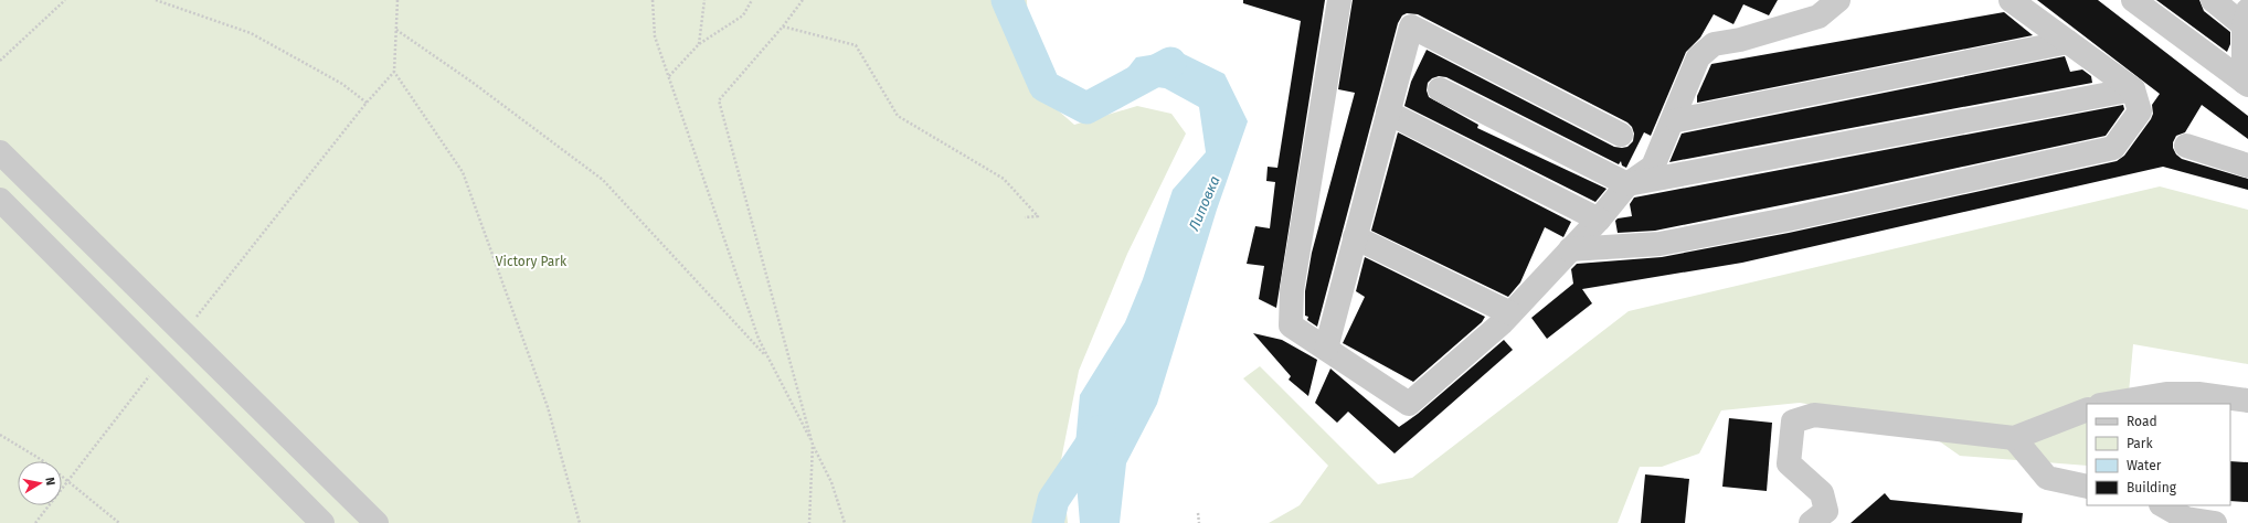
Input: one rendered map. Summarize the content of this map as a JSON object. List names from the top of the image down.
{
  "water": ["Липовка"],
  "parks": ["Victory Park"],
  "legend": [
    "Road",
    "Park",
    "Water",
    "Building"
  ],
  "north": "right"
}
